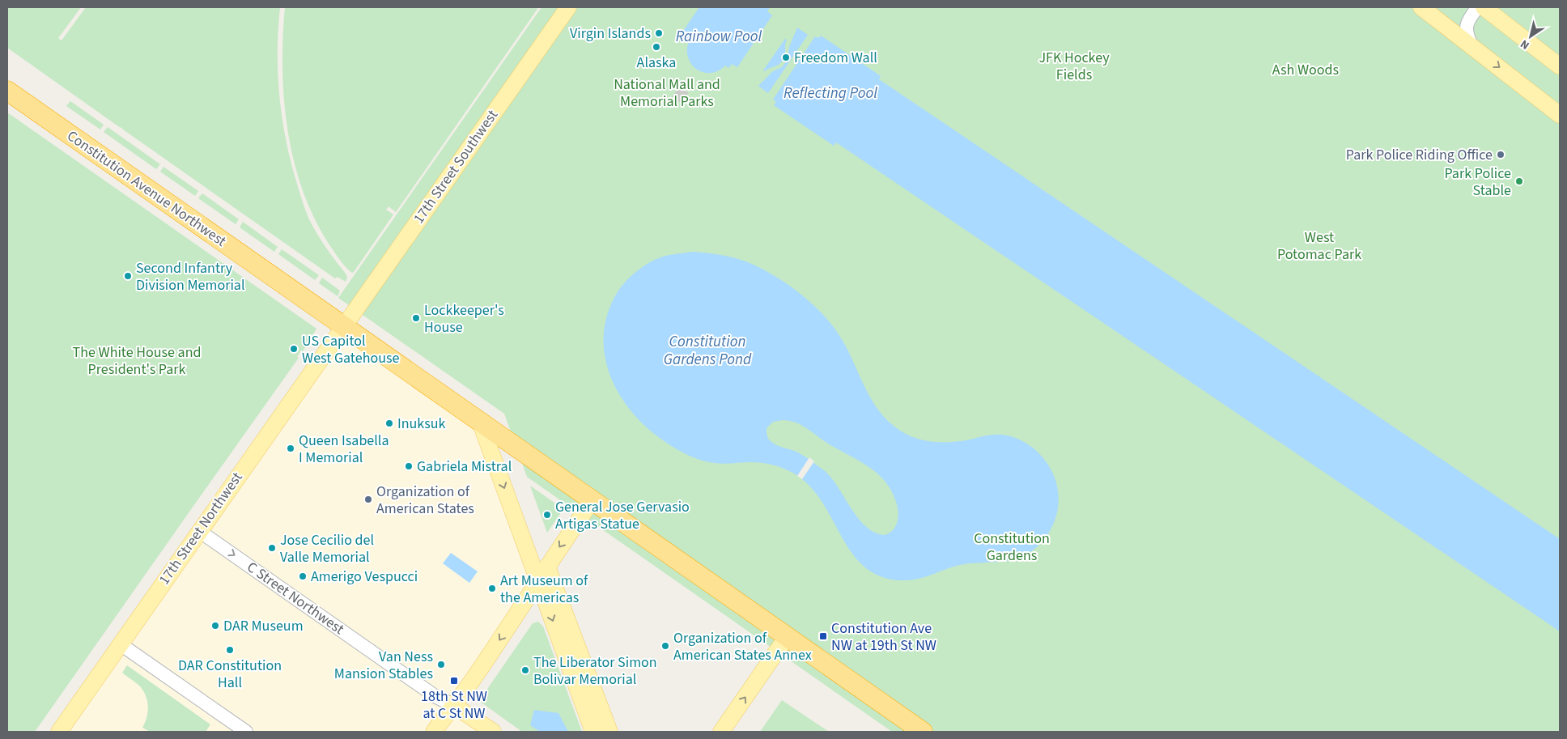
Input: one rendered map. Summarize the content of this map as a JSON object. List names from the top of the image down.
{
  "streets": {
    "highway": ["Constitution Avenue Northwest"],
    "main road": ["17th Street Southwest", "17th Street Northwest", "C Street Northwest"]
  },
  "crossings": [
    ["17th Street Southwest", "Constitution Avenue Northwest"],
    ["17th Street Southwest", "17th Street Northwest"],
    ["Constitution Avenue Northwest", "17th Street Northwest"],
    ["17th Street Northwest", "C Street Northwest"]
  ],
  "one_way": ["C Street Northwest"],
  "water": ["Rainbow Pool", "Reflecting Pool", "Constitution Gardens Pond"],
  "parks": [
    "JFK Hockey Fields",
    "Ash Woods",
    "National Mall and Memorial Parks",
    "West Potomac Park",
    "The White House and President's Park",
    "Constitution Gardens"
  ],
  "places": {
    "other": [
      "Virgin Islands",
      "Alaska",
      "Freedom Wall",
      "Park Police Riding Office",
      "Park Police Stable",
      "Second Infantry Division Memorial",
      "Lockkeeper's House",
      "US Capitol West Gatehouse",
      "Inuksuk",
      "Queen Isabella I Memorial",
      "Gabriela Mistral",
      "Organization of American States",
      "General Jose Gervasio Artigas Statue",
      "Jose Cecilio del Valle Memorial",
      "Amerigo Vespucci",
      "Art Museum of the Americas",
      "DAR Museum",
      "Organization of American States Annex",
      "DAR Constitution Hall",
      "Van Ness Mansion Stables",
      "The Liberator Simon Bolivar Memorial"
    ],
    "transit": ["Constitution Ave NW at 19th St NW", "18th St NW at C St NW"]
  },
  "north": "bottom left"
}
